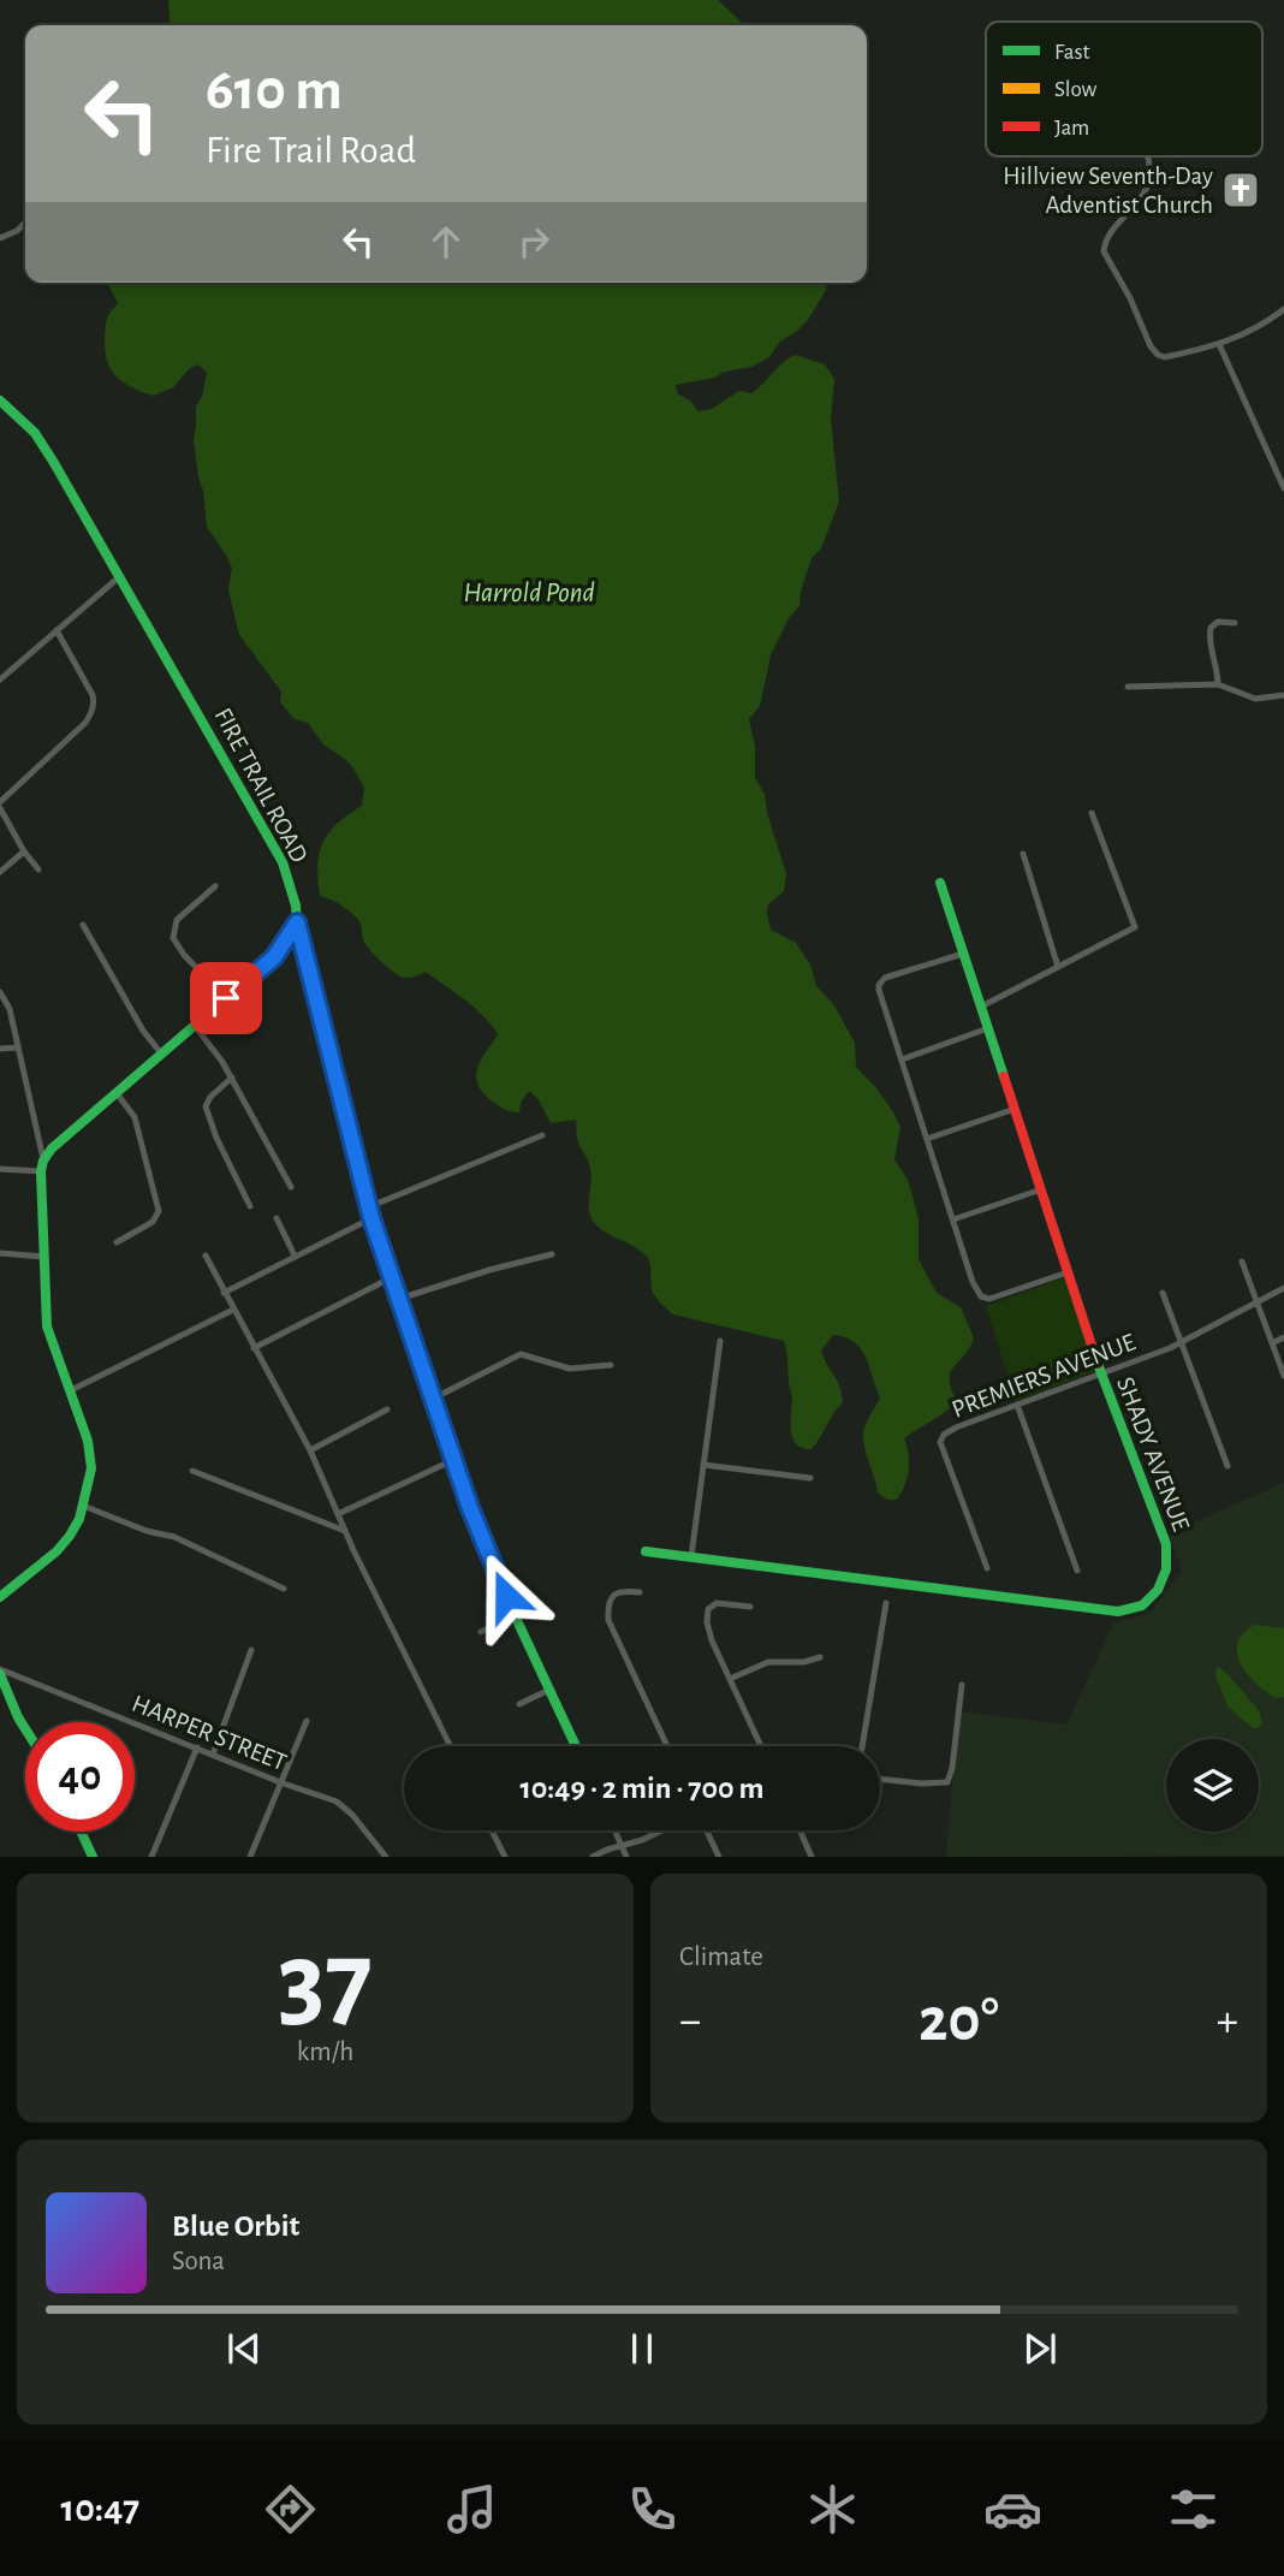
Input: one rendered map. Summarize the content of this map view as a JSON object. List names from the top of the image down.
{
  "streets": {
    "street": [
      "FIRE TRAIL ROAD",
      "PREMIERS AVENUE",
      "SHADY AVENUE",
      "HARPER STREET"
    ]
  },
  "crossings": [
    ["PREMIERS AVENUE", "SHADY AVENUE"]
  ],
  "water": ["Harrold Pond"],
  "places": {
    "church": ["Hillview Seventh-Day Adventist Church"]
  },
  "legend": ["Fast", "Slow", "Jam"],
  "page": {
    "turn": ["610 m", "Fire Trail Road"],
    "limit": "40",
    "trip": "10:49 · 2 min · 700 m",
    "tile": [
      ["37", "km/h"],
      "Climate"
    ],
    "heat": ["−", "20°", "+"],
    "song": ["Blue Orbit", "Sona"],
    "tabs": "10:47"
  }
}
